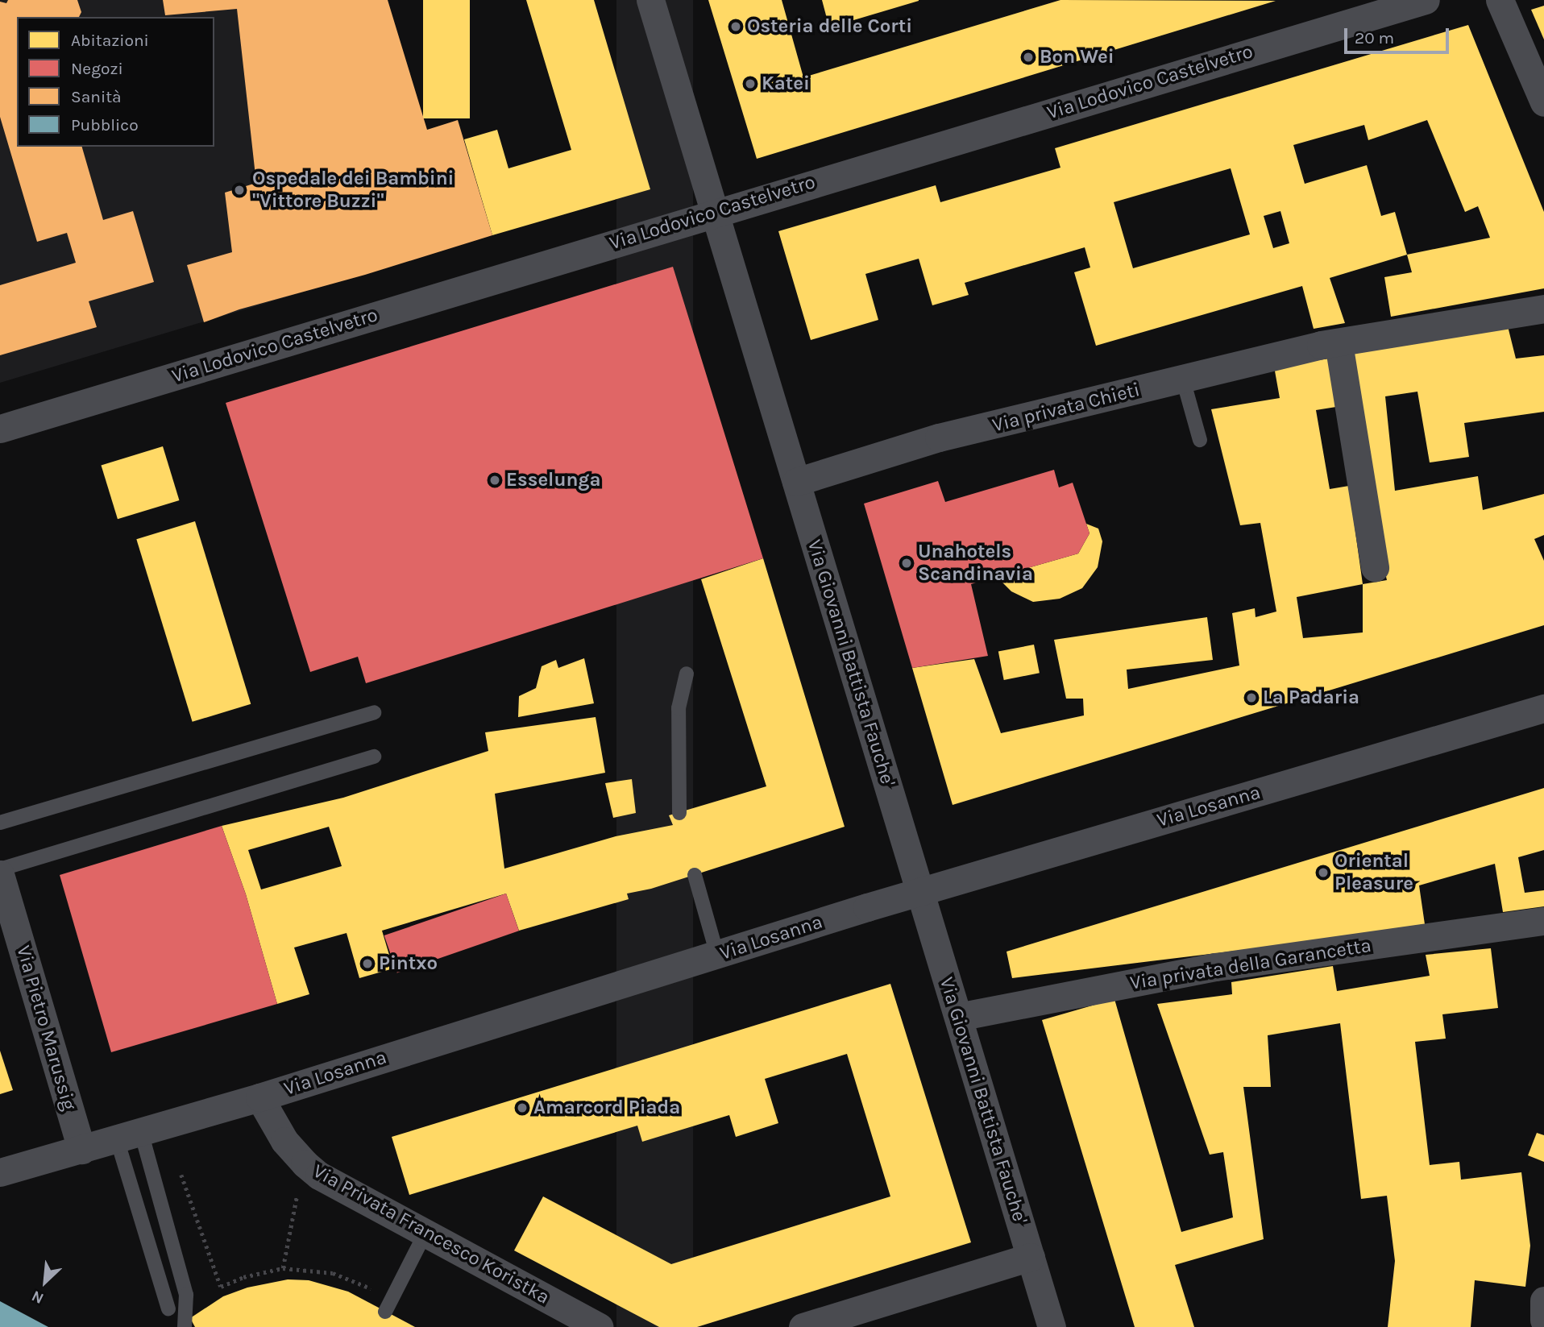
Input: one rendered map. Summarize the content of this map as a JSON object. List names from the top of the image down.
{
  "streets": {
    "street": [
      "Via Lodovico Castelvetro",
      "Via privata Chieti",
      "Via Giovanni Battista Fauche'",
      "Via Losanna",
      "Via privata della Garancetta",
      "Via Pietro Marussig",
      "Via Privata Francesco Koristka"
    ]
  },
  "crossings": [
    ["Via Lodovico Castelvetro", "Via Giovanni Battista Fauche'"],
    ["Via privata Chieti", "Via Giovanni Battista Fauche'"],
    ["Via Giovanni Battista Fauche'", "Via Losanna"],
    ["Via Giovanni Battista Fauche'", "Via privata della Garancetta"],
    ["Via Losanna", "Via Pietro Marussig"],
    ["Via Losanna", "Via Privata Francesco Koristka"]
  ],
  "places": [
    "Osteria delle Corti",
    "Bon Wei",
    "Katei",
    "Ospedale dei Bambini \"Vittore Buzzi\"",
    "Esselunga",
    "Unahotels Scandinavia",
    "La Padaria",
    "Oriental Pleasure",
    "Pintxo",
    "Amarcord Piada"
  ],
  "legend": [
    "Abitazioni",
    "Negozi",
    "Sanità",
    "Pubblico"
  ],
  "scale_bar": "20 m",
  "north": "bottom left"
}
